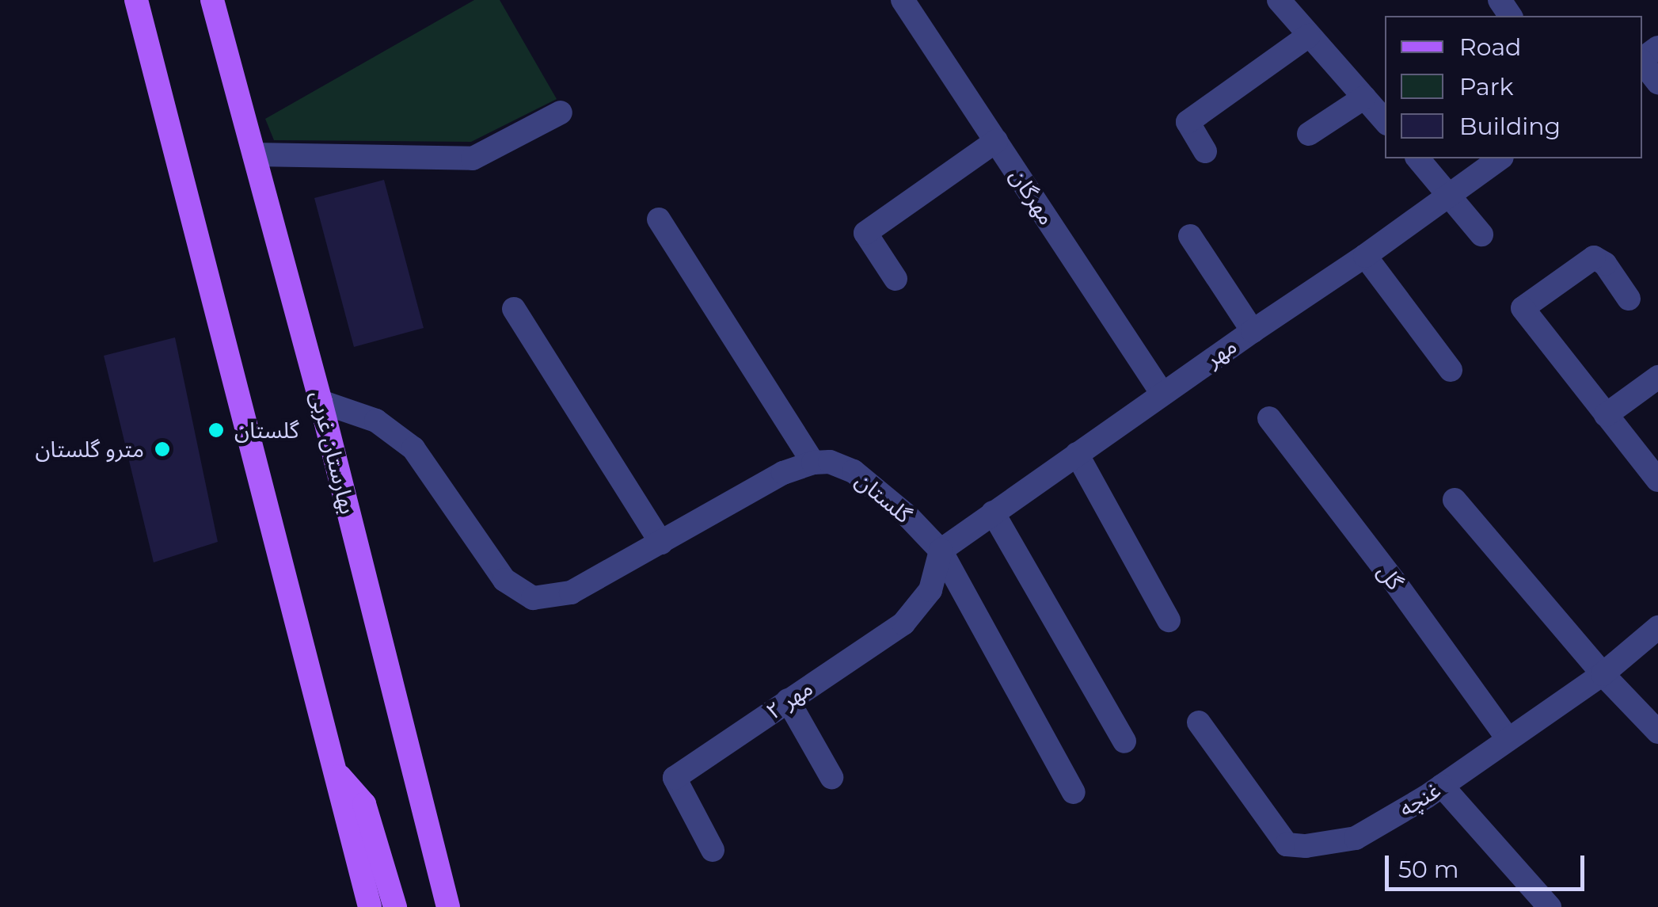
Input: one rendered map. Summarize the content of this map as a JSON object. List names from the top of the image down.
{
  "streets": {
    "main road": ["بهارستان غربی"],
    "street": [
      "مهرگان",
      "مهر",
      "گلستان",
      "گل",
      "مهر ۲",
      "غنچه"
    ]
  },
  "crossings": [
    ["مهرگان", "مهر"],
    ["مهر", "گلستان"],
    ["مهر", "مهر ۲"],
    ["گلستان", "مهر ۲"],
    ["گل", "غنچه"]
  ],
  "places": ["گلستان", "مترو گلستان"],
  "legend": ["Road", "Park", "Building"],
  "scale_bar": "50 m"
}
